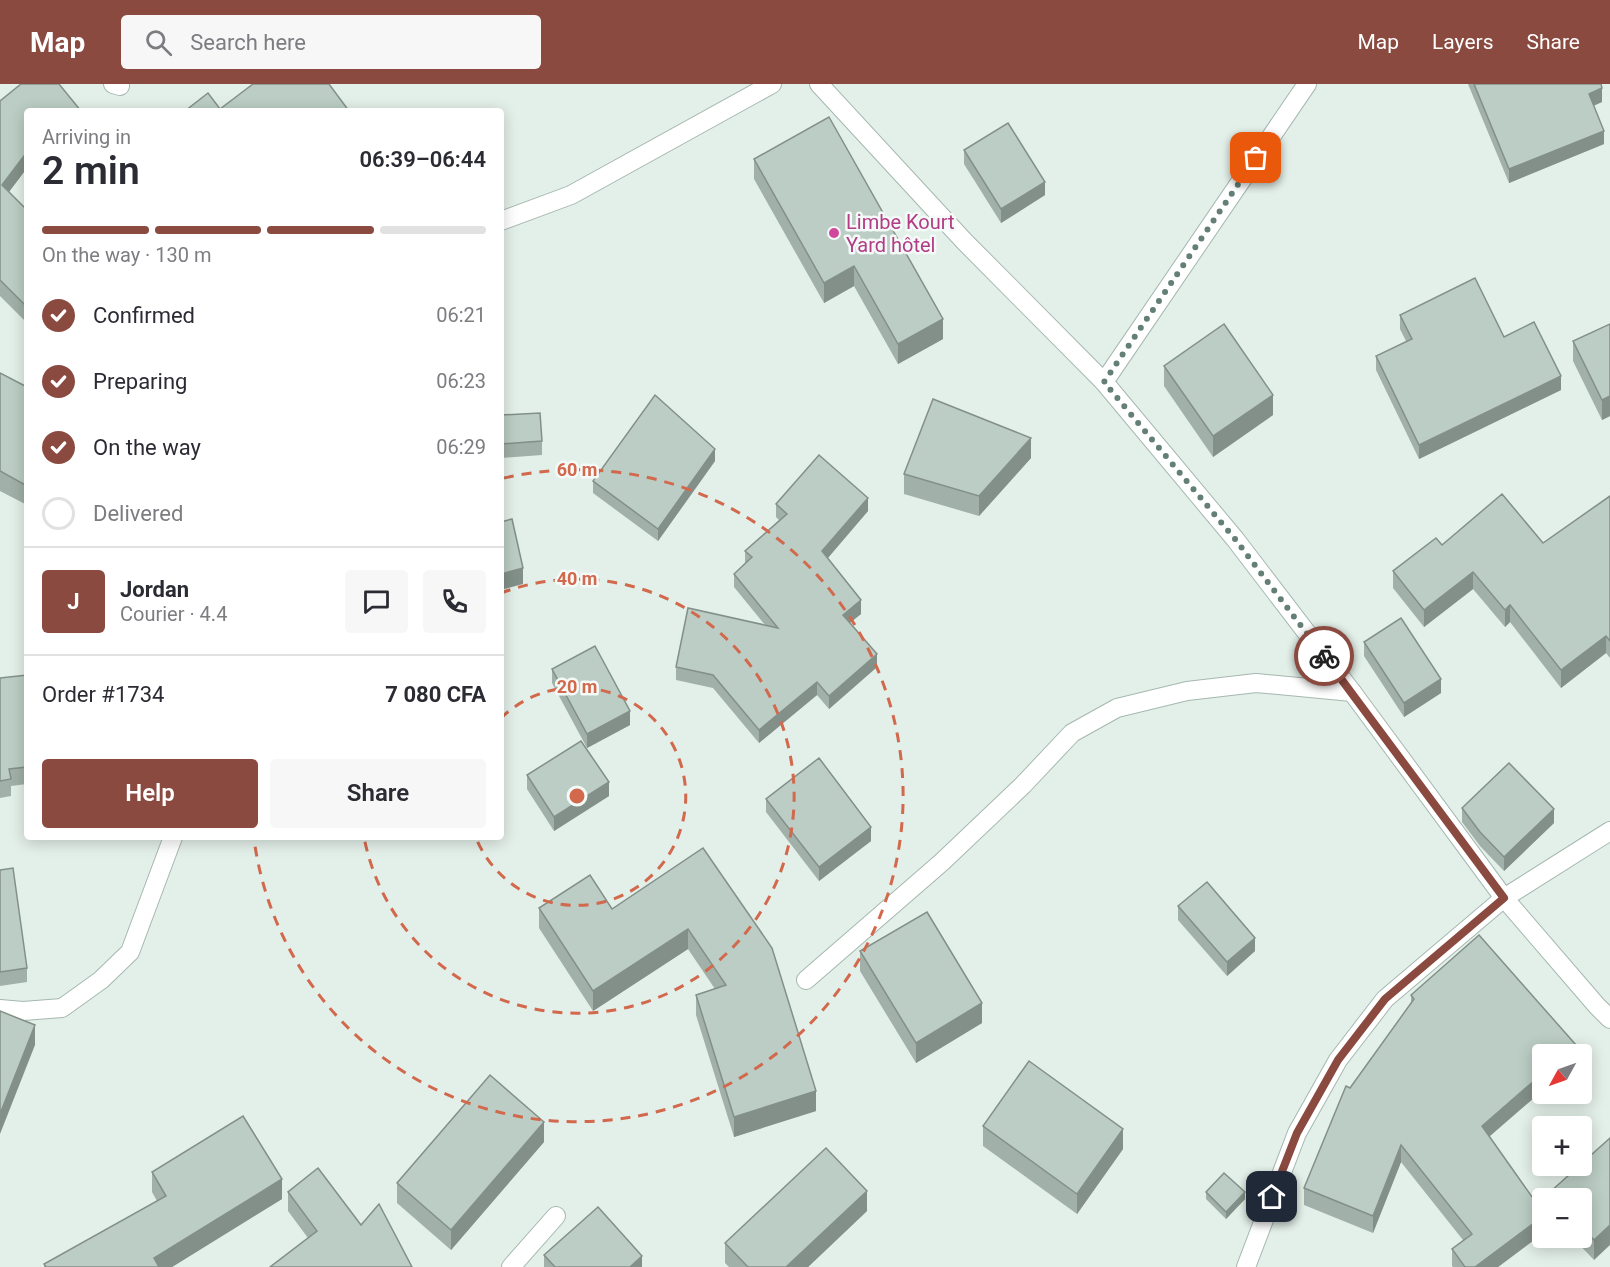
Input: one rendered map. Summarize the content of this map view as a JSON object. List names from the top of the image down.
{
  "places": ["Limbe Kourt Yard hôtel"],
  "north": "bottom left",
  "page": {
    "header": "Map",
    "search": "Search here",
    "nav": ["Map", "Layers", "Share"],
    "heading": ["2 min", "Arriving in", "06:39–06:44"],
    "panel": [
      "Jordan",
      "Courier · 4.4",
      "Order #1734",
      "7 080 CFA"
    ],
    "bar": "On the way · 130 m",
    "list": [
      ["Confirmed", "06:21"],
      ["Preparing", "06:23"],
      ["On the way", "06:29"],
      "Delivered"
    ],
    "round": "J",
    "buttons": ["Help", "Share"],
    "map_buttons": ["+", "−"]
  },
  "rings": ["60 m", "40 m", "20 m"]
}
